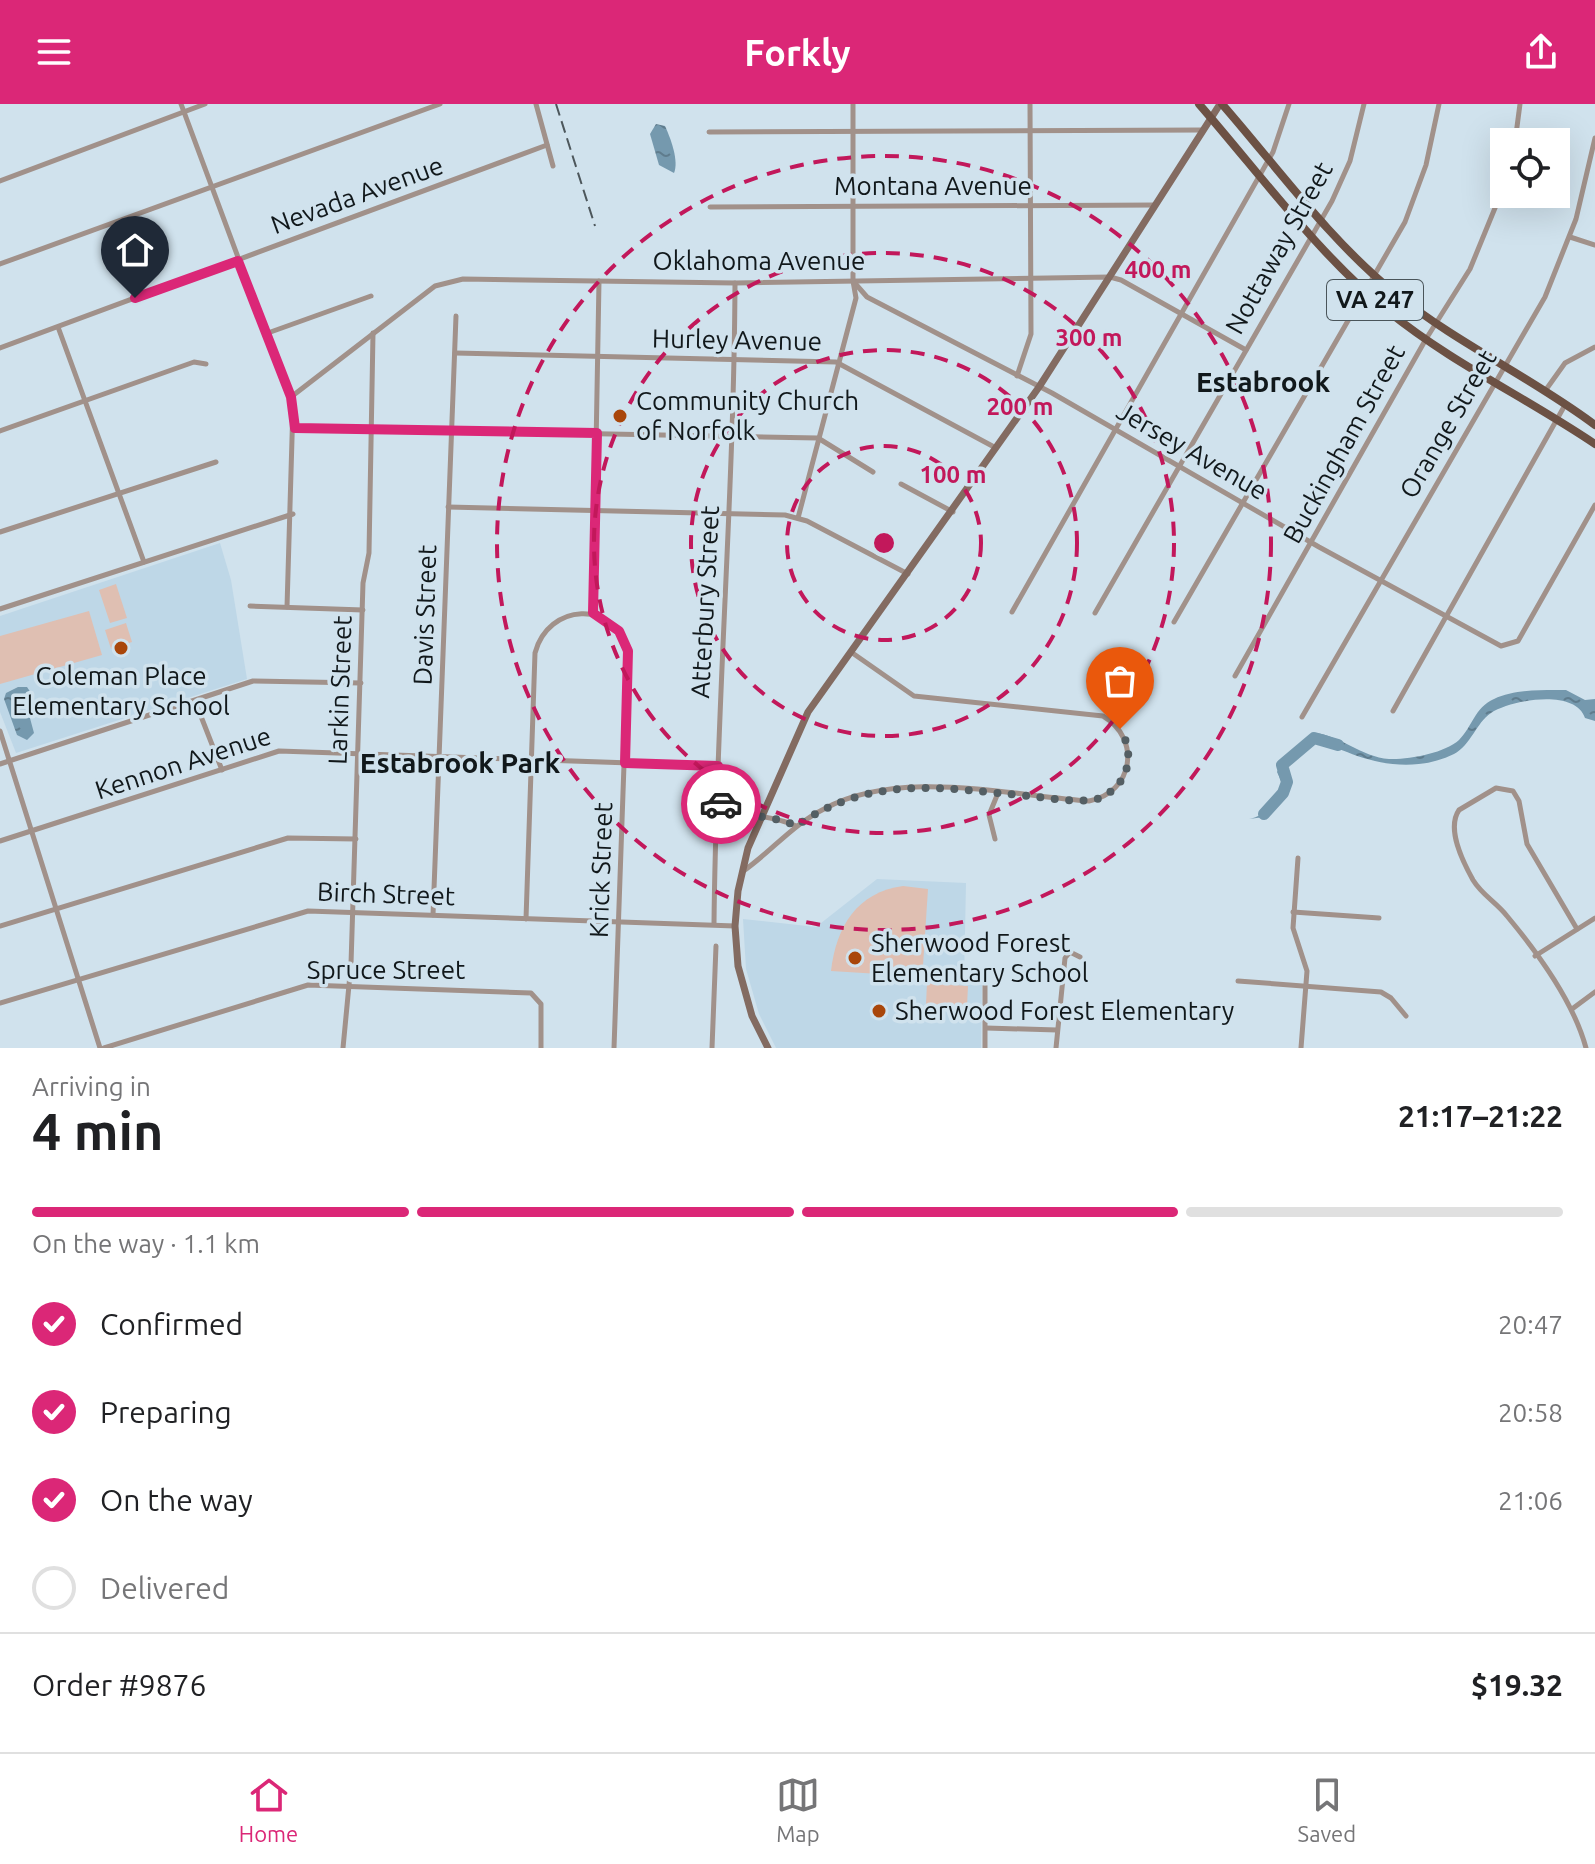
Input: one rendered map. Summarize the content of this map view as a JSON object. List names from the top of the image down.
{
  "streets": {
    "main road": ["VA 247"],
    "street": [
      "Montana Avenue",
      "Nevada Avenue",
      "Nottaway Street",
      "Oklahoma Avenue",
      "Hurley Avenue",
      "Orange Street",
      "Buckingham Street",
      "Jersey Avenue",
      "Atterbury Street",
      "Davis Street",
      "Larkin Street",
      "Kennon Avenue",
      "Krick Street",
      "Birch Street",
      "Spruce Street"
    ]
  },
  "crossings": [
    ["Nottaway Street", "Oklahoma Avenue"],
    ["Nottaway Street", "VA 247"],
    ["Nottaway Street", "Jersey Avenue"],
    ["Oklahoma Avenue", "Jersey Avenue"],
    ["Oklahoma Avenue", "Atterbury Street"],
    ["Oklahoma Avenue", "Larkin Street"],
    ["VA 247", "Orange Street"],
    ["VA 247", "Buckingham Street"],
    ["Hurley Avenue", "Atterbury Street"],
    ["Hurley Avenue", "Davis Street"],
    ["Orange Street", "Jersey Avenue"],
    ["Buckingham Street", "Jersey Avenue"],
    ["Atterbury Street", "Kennon Avenue"],
    ["Atterbury Street", "Birch Street"],
    ["Davis Street", "Kennon Avenue"],
    ["Davis Street", "Birch Street"],
    ["Larkin Street", "Kennon Avenue"],
    ["Larkin Street", "Birch Street"],
    ["Larkin Street", "Spruce Street"],
    ["Kennon Avenue", "Krick Street"],
    ["Krick Street", "Birch Street"]
  ],
  "districts": ["Estabrook", "Estabrook Park"],
  "places": [
    "Community Church of Norfolk",
    "Coleman Place Elementary School",
    "Sherwood Forest Elementary School",
    "Sherwood Forest Elementary"
  ],
  "page": {
    "header": "Forkly",
    "heading": ["4 min", "Arriving in", "21:17–21:22"],
    "panel": ["Order #9876", "$19.32"],
    "bar": "On the way · 1.1 km",
    "list": [
      ["Confirmed", "20:47"],
      ["Preparing", "20:58"],
      ["On the way", "21:06"],
      "Delivered"
    ],
    "tabs": ["Home", "Map", "Saved"]
  },
  "rings": [
    "400 m",
    "300 m",
    "200 m",
    "100 m"
  ]
}
